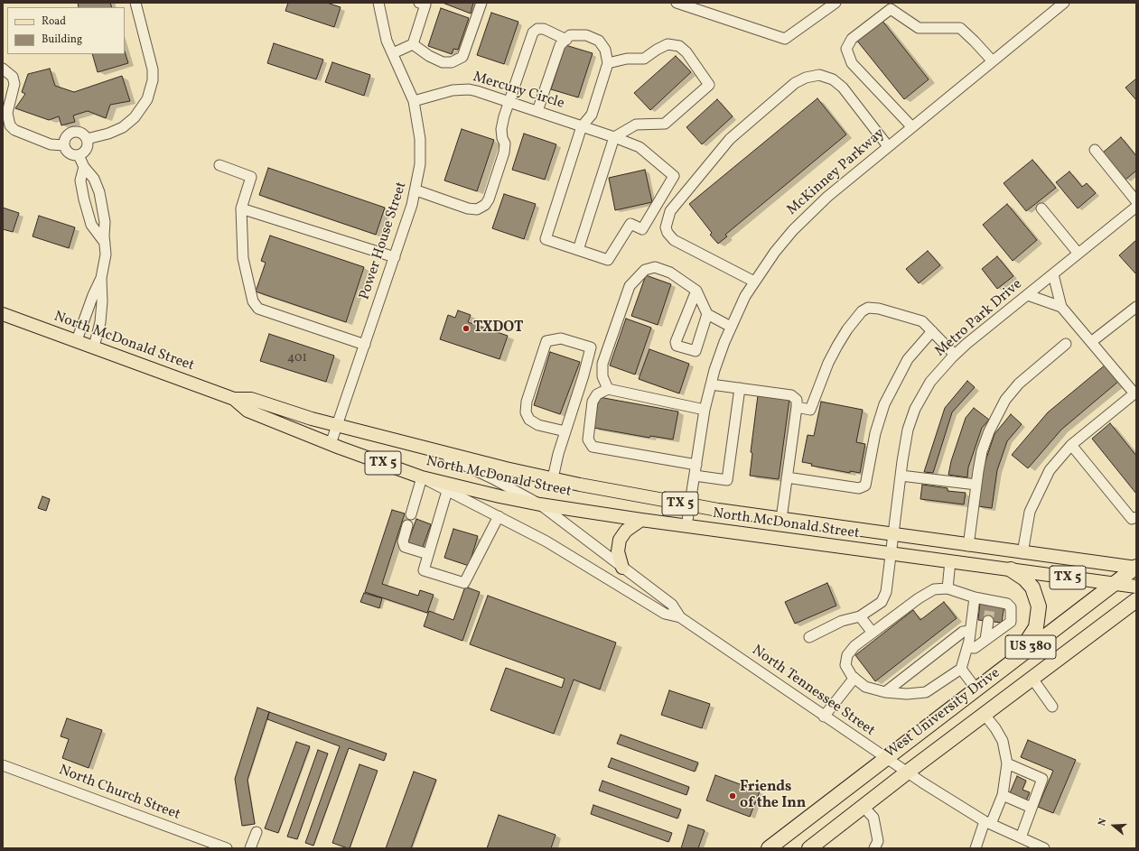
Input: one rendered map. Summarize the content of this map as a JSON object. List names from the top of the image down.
{
  "streets": {
    "highway": ["US 380", "West University Drive"],
    "main road": ["North McDonald Street", "TX 5"],
    "street": [
      "Mercury Circle",
      "McKinney Parkway",
      "Power House Street",
      "Metro Park Drive",
      "North Tennessee Street",
      "North Church Street"
    ]
  },
  "crossings": [
    ["Mercury Circle", "Power House Street"],
    ["McKinney Parkway", "North McDonald Street"],
    ["Power House Street", "North McDonald Street"],
    ["Metro Park Drive", "North McDonald Street"],
    ["North McDonald Street", "West University Drive"],
    ["North Tennessee Street", "West University Drive"]
  ],
  "places": ["TXDOT", "Friends of the Inn"],
  "house_numbers": ["401"],
  "legend": ["Road", "Building"],
  "north": "left"
}
